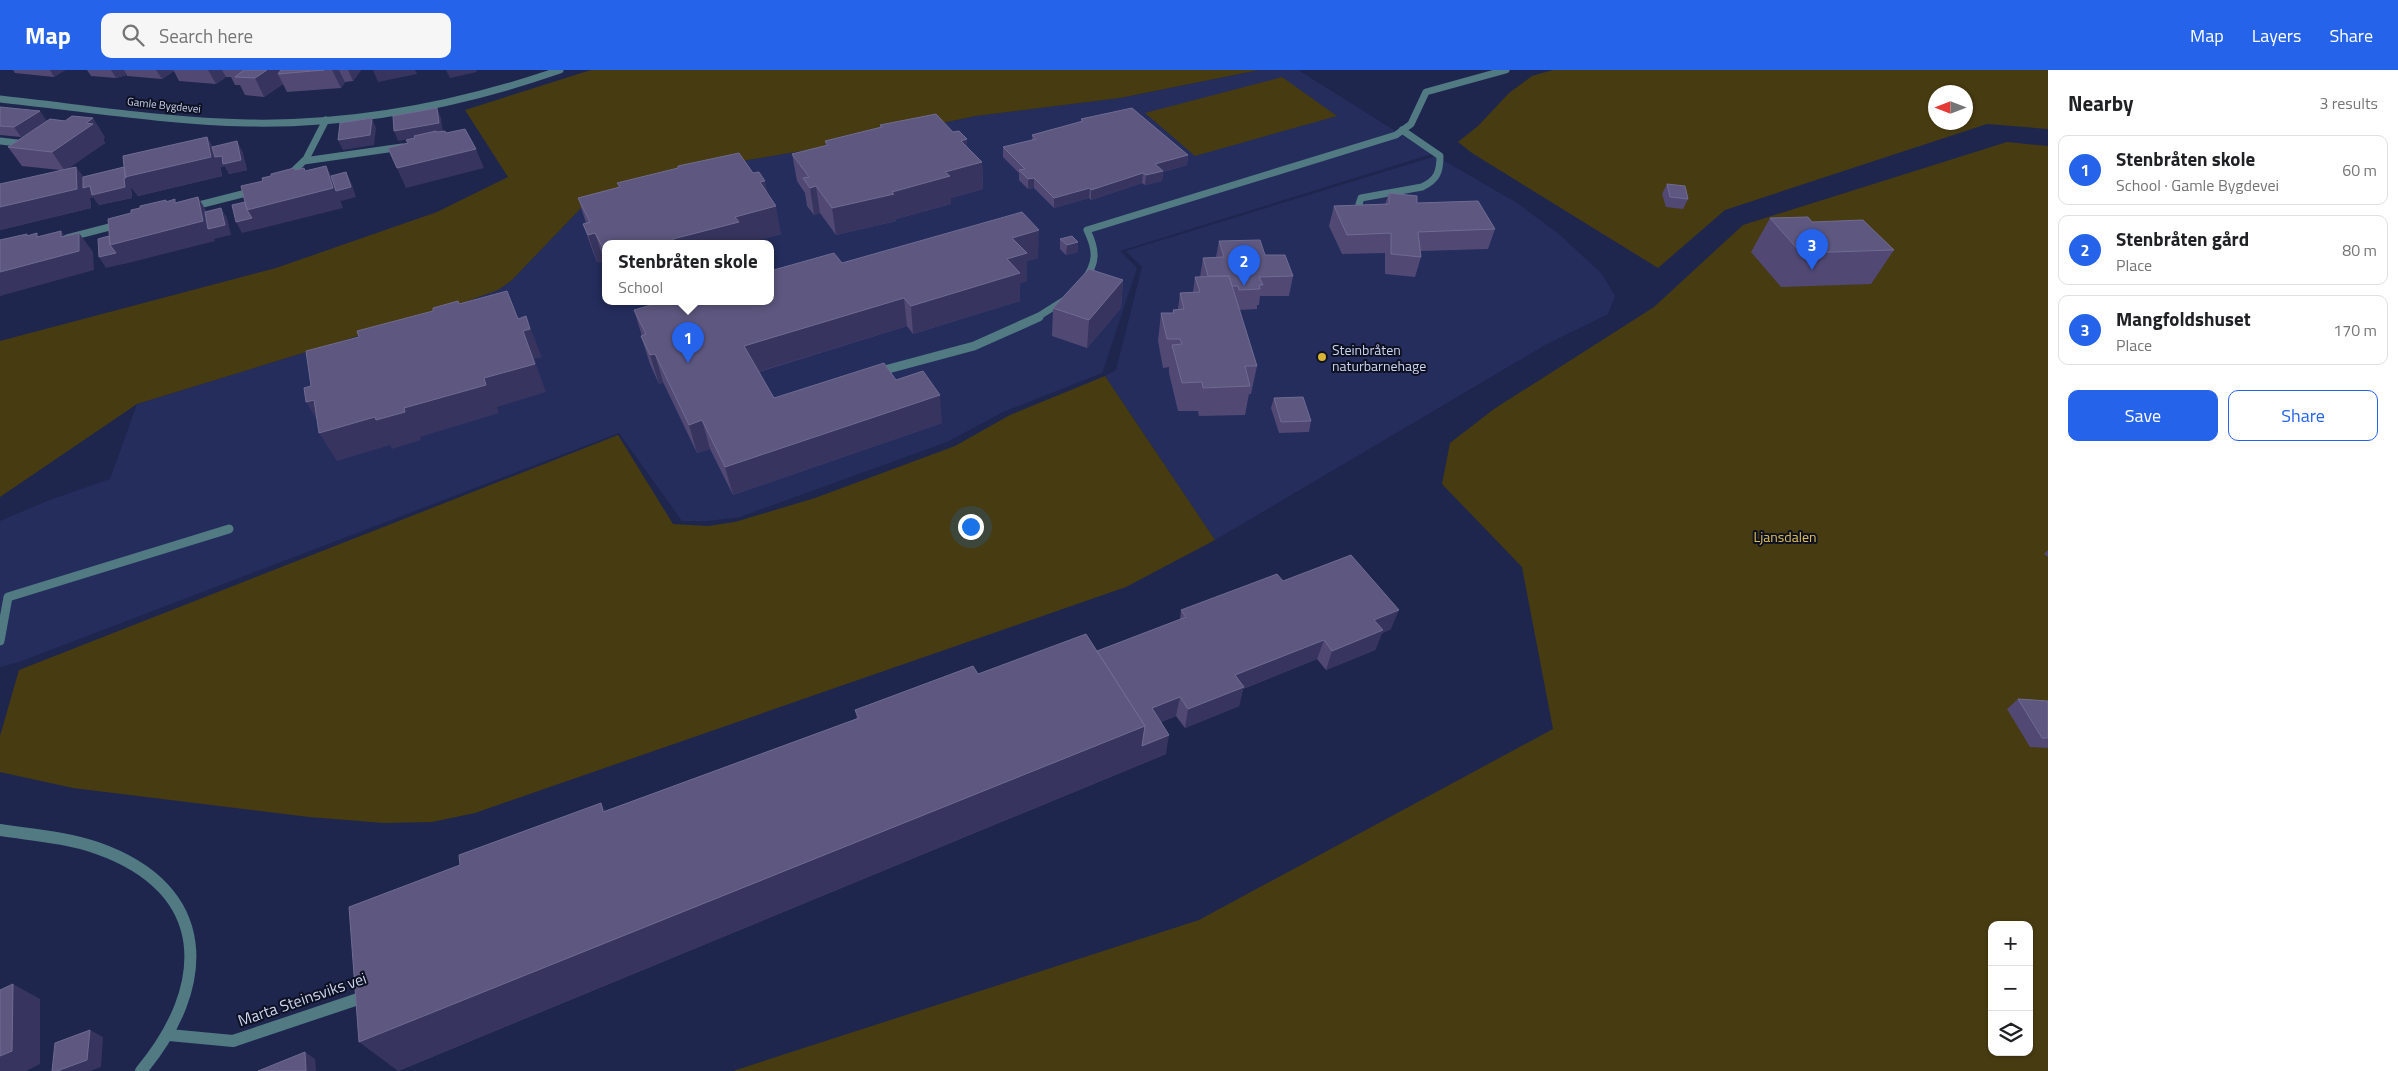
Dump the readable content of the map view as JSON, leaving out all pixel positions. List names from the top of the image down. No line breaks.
{"streets":{"street":["Gamle Bygdevei","Marta Steinsviks vei"]},"parks":["Ljansdalen"],"places":["Steinbråten naturbarnehage"],"north":"left","page":{"header":"Map","search":"Search here","nav":["Map","Layers","Share"],"heading":["Nearby","3 results"],"list":[{"mark":"1","name":"Stenbråten skole","note":"School · Gamle Bygdevei","value":"60 m"},{"mark":"2","name":"Stenbråten gård","note":"Place","value":"80 m"},{"mark":"3","name":"Mangfoldshuset","note":"Place","value":"170 m"}],"pins":["3","2","1"],"popup":["Stenbråten skole","School"],"buttons":["Save","Share"],"map_buttons":["+","−"]}}
